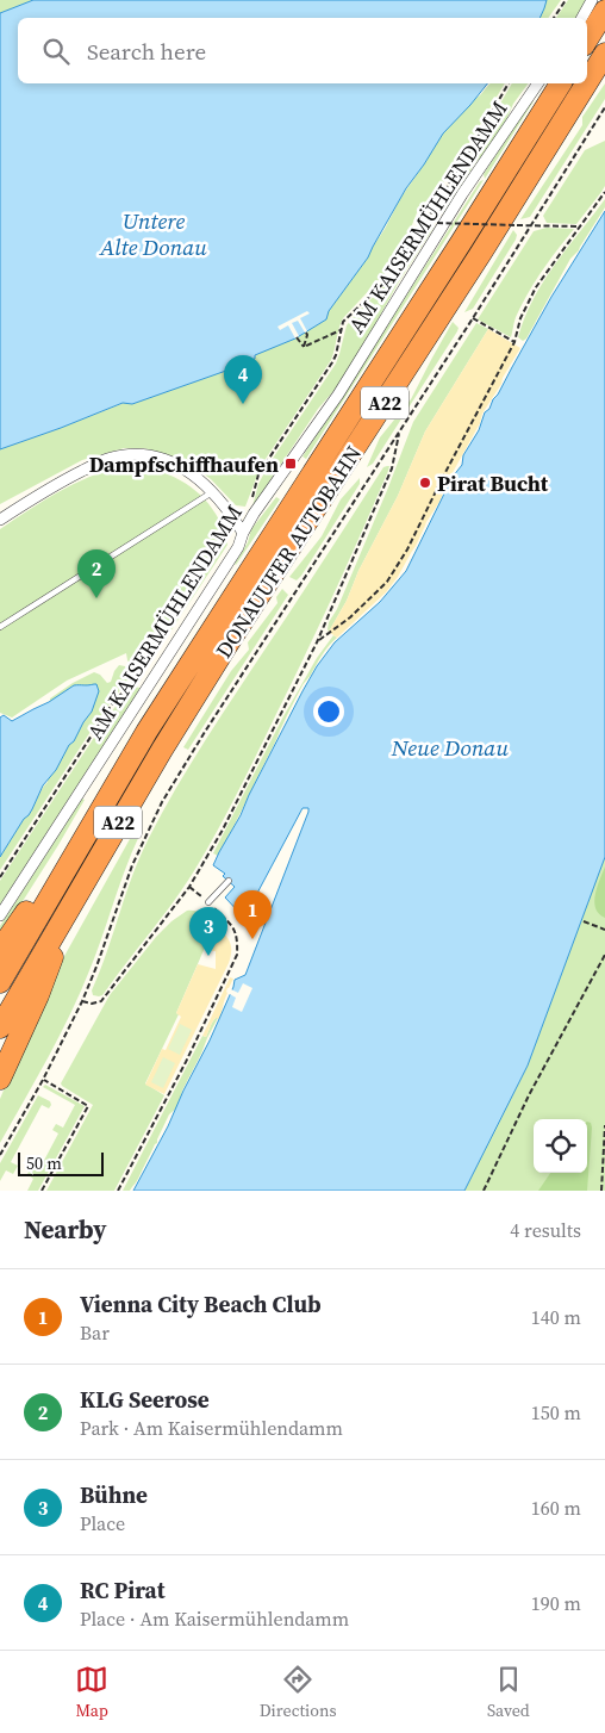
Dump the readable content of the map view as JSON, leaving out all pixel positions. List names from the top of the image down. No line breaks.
{"streets":{"highway":["A22","DONAUUFER AUTOBAHN"],"street":["AM KAISERMÜHLENDAMM"]},"water":["Untere Alte Donau","Neue Donau"],"places":{"transit":["Dampfschiffhaufen"],"other":["Pirat Bucht"]},"scale_bar":"50 m","page":{"search":"Search here","pins":["4","2","1","3"],"scale":"50 m","heading":["Nearby","4 results"],"list":[{"mark":"1","name":"Vienna City Beach Club","note":"Bar","value":"140 m"},{"mark":"2","name":"KLG Seerose","note":"Park · Am Kaisermühlendamm","value":"150 m"},{"mark":"3","name":"Bühne","note":"Place","value":"160 m"},{"mark":"4","name":"RC Pirat","note":"Place · Am Kaisermühlendamm","value":"190 m"}],"nav":["Map","Directions","Saved"]}}
